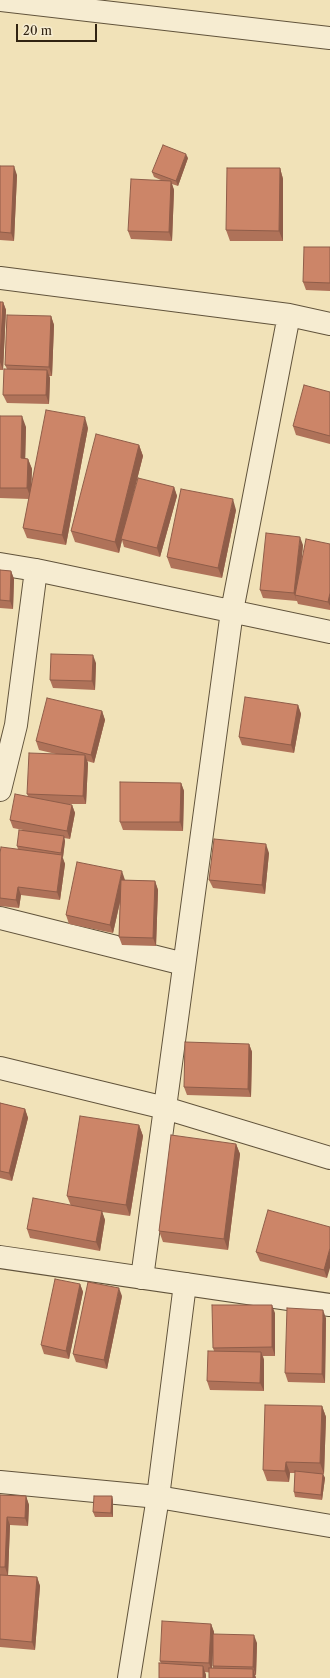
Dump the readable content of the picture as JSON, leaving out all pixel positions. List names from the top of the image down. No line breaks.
{"scale_bar":"20 m"}
